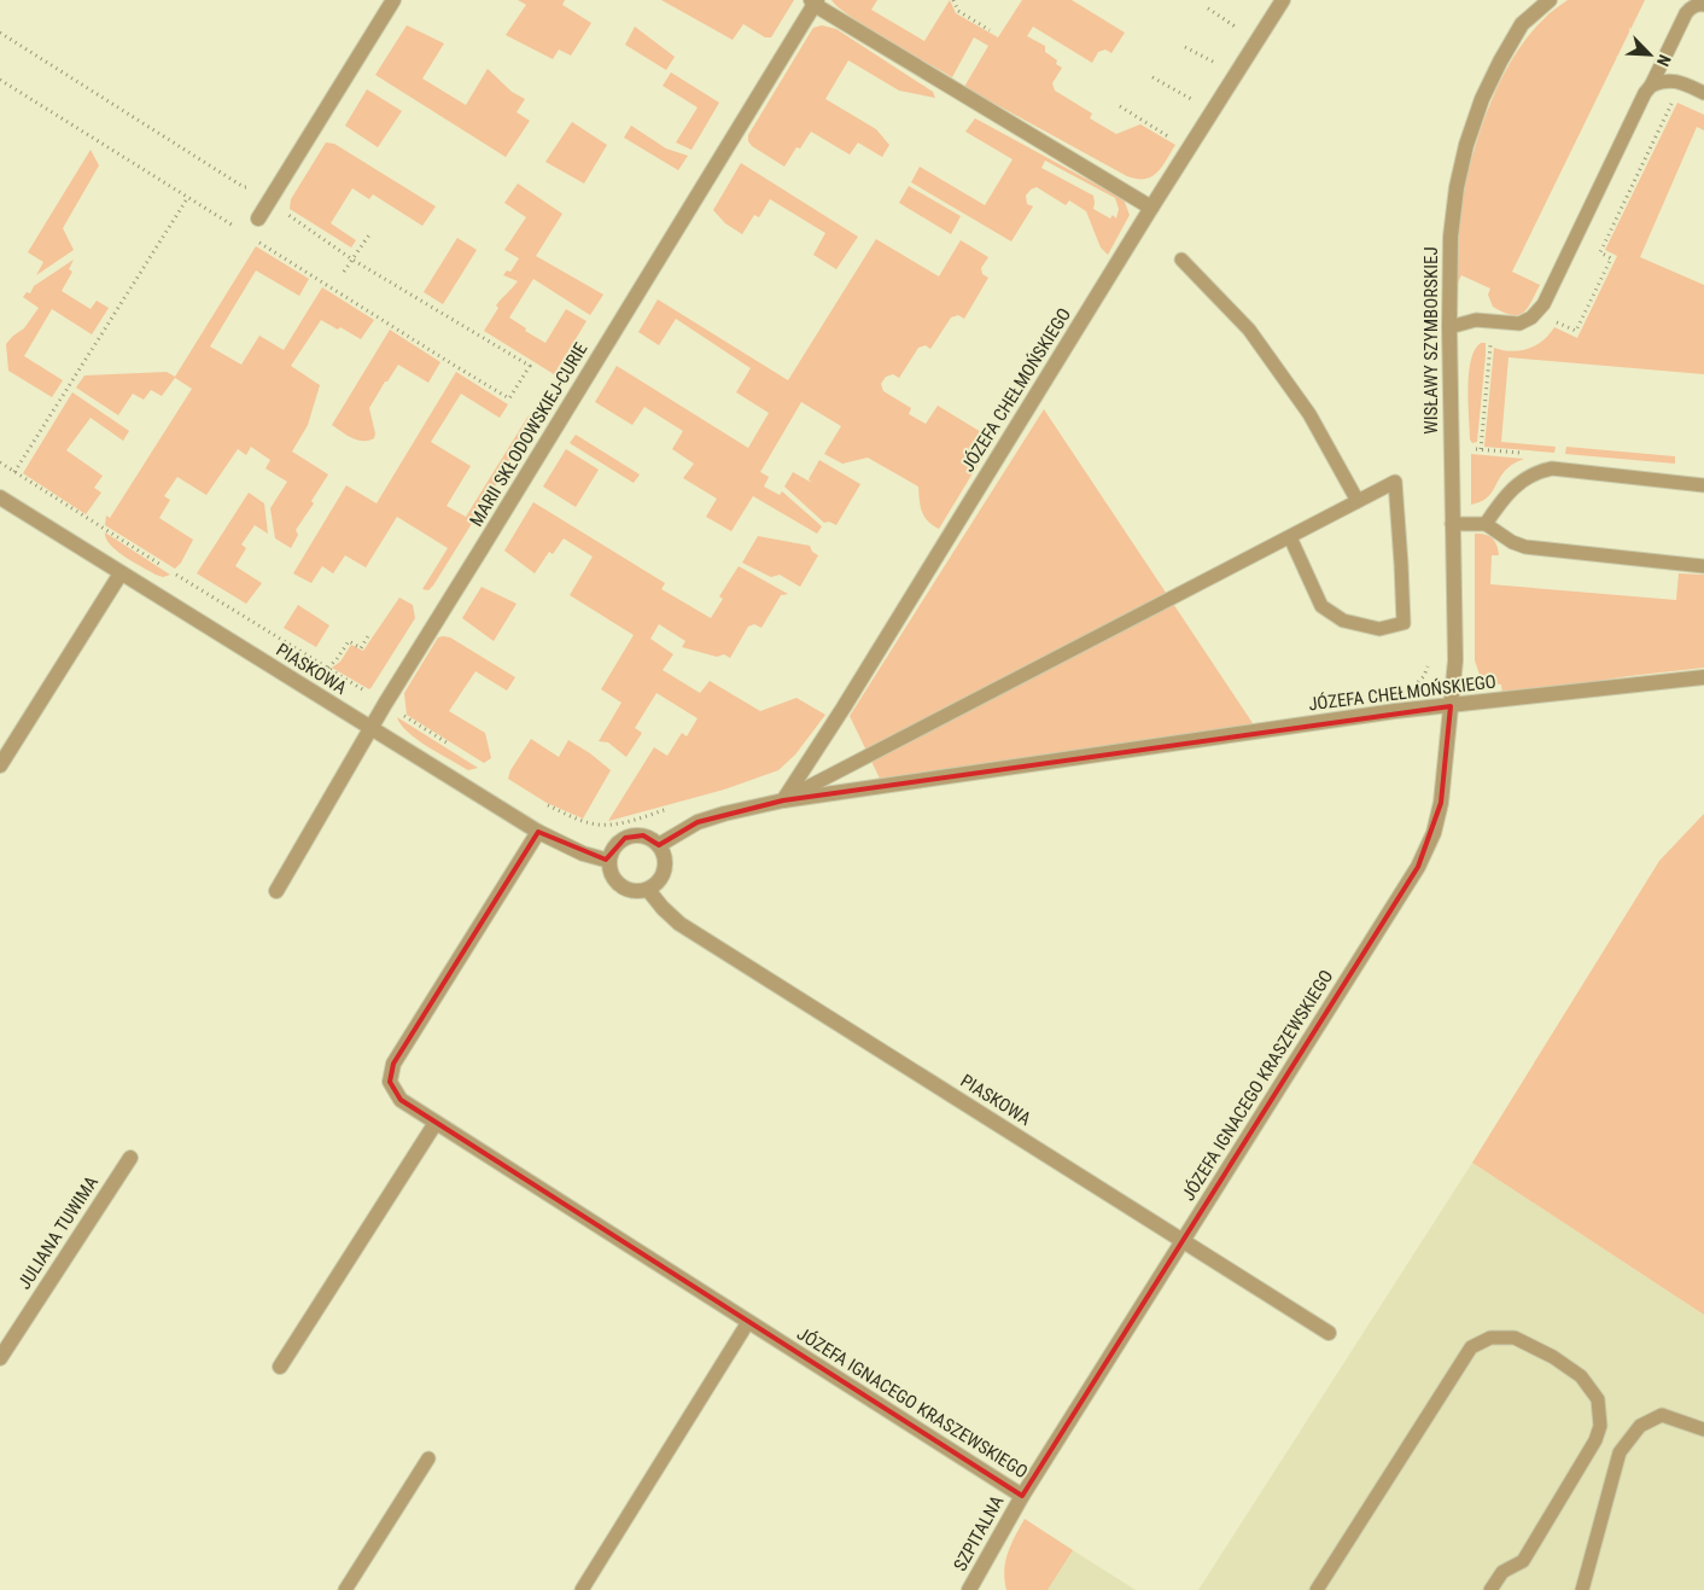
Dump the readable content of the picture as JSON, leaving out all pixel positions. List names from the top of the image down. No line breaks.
{"streets":{"street":["WISŁAWY SZYMBORSKIEJ","JÓZEFA CHEŁMOŃSKIEGO","MARII SKŁODOWSKIEJ-CURIE","PIASKOWA","JÓZEFA IGNACEGO KRASZEWSKIEGO","JULIANA TUWIMA","SZPITALNA"]},"crossings":[["WISŁAWY SZYMBORSKIEJ","JÓZEFA CHEŁMOŃSKIEGO"],["WISŁAWY SZYMBORSKIEJ","JÓZEFA IGNACEGO KRASZEWSKIEGO"],["JÓZEFA CHEŁMOŃSKIEGO","PIASKOWA"],["JÓZEFA CHEŁMOŃSKIEGO","JÓZEFA IGNACEGO KRASZEWSKIEGO"],["MARII SKŁODOWSKIEJ-CURIE","PIASKOWA"],["PIASKOWA","JÓZEFA IGNACEGO KRASZEWSKIEGO"],["JÓZEFA IGNACEGO KRASZEWSKIEGO","SZPITALNA"]],"north":"bottom right"}
